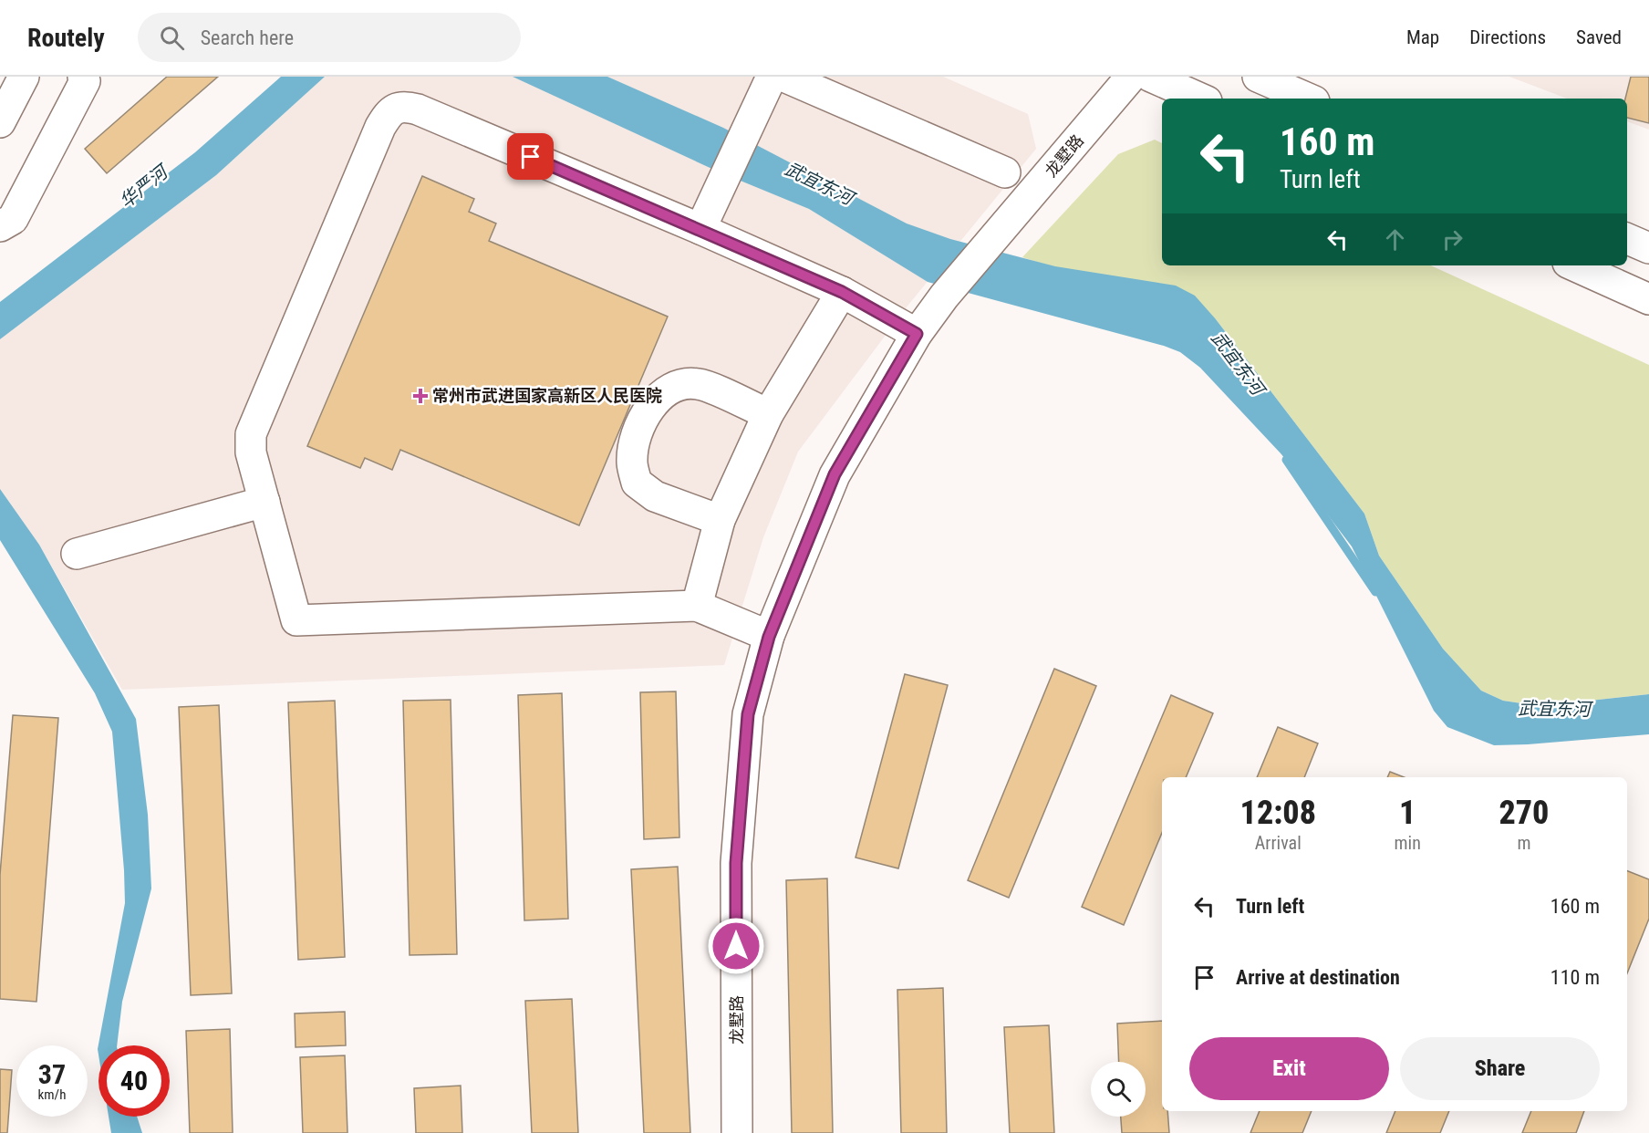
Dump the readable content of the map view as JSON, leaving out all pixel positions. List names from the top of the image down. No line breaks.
{"streets":{"street":["龙墅路"]},"water":["武宜东河","华严河"],"places":{"health":["常州市武进国家高新区人民医院"]},"page":{"header":"Routely","search":"Search here","nav":["Map","Directions","Saved"],"turn":["160 m","Turn left"],"eta":["12:08","Arrival","1","min","270","m"],"list":[{"name":"Turn left","value":"160 m"},{"name":"Arrive at destination","value":"110 m"}],"buttons":["Exit","Share"],"speed":"37 km/h","limit":"40"}}
